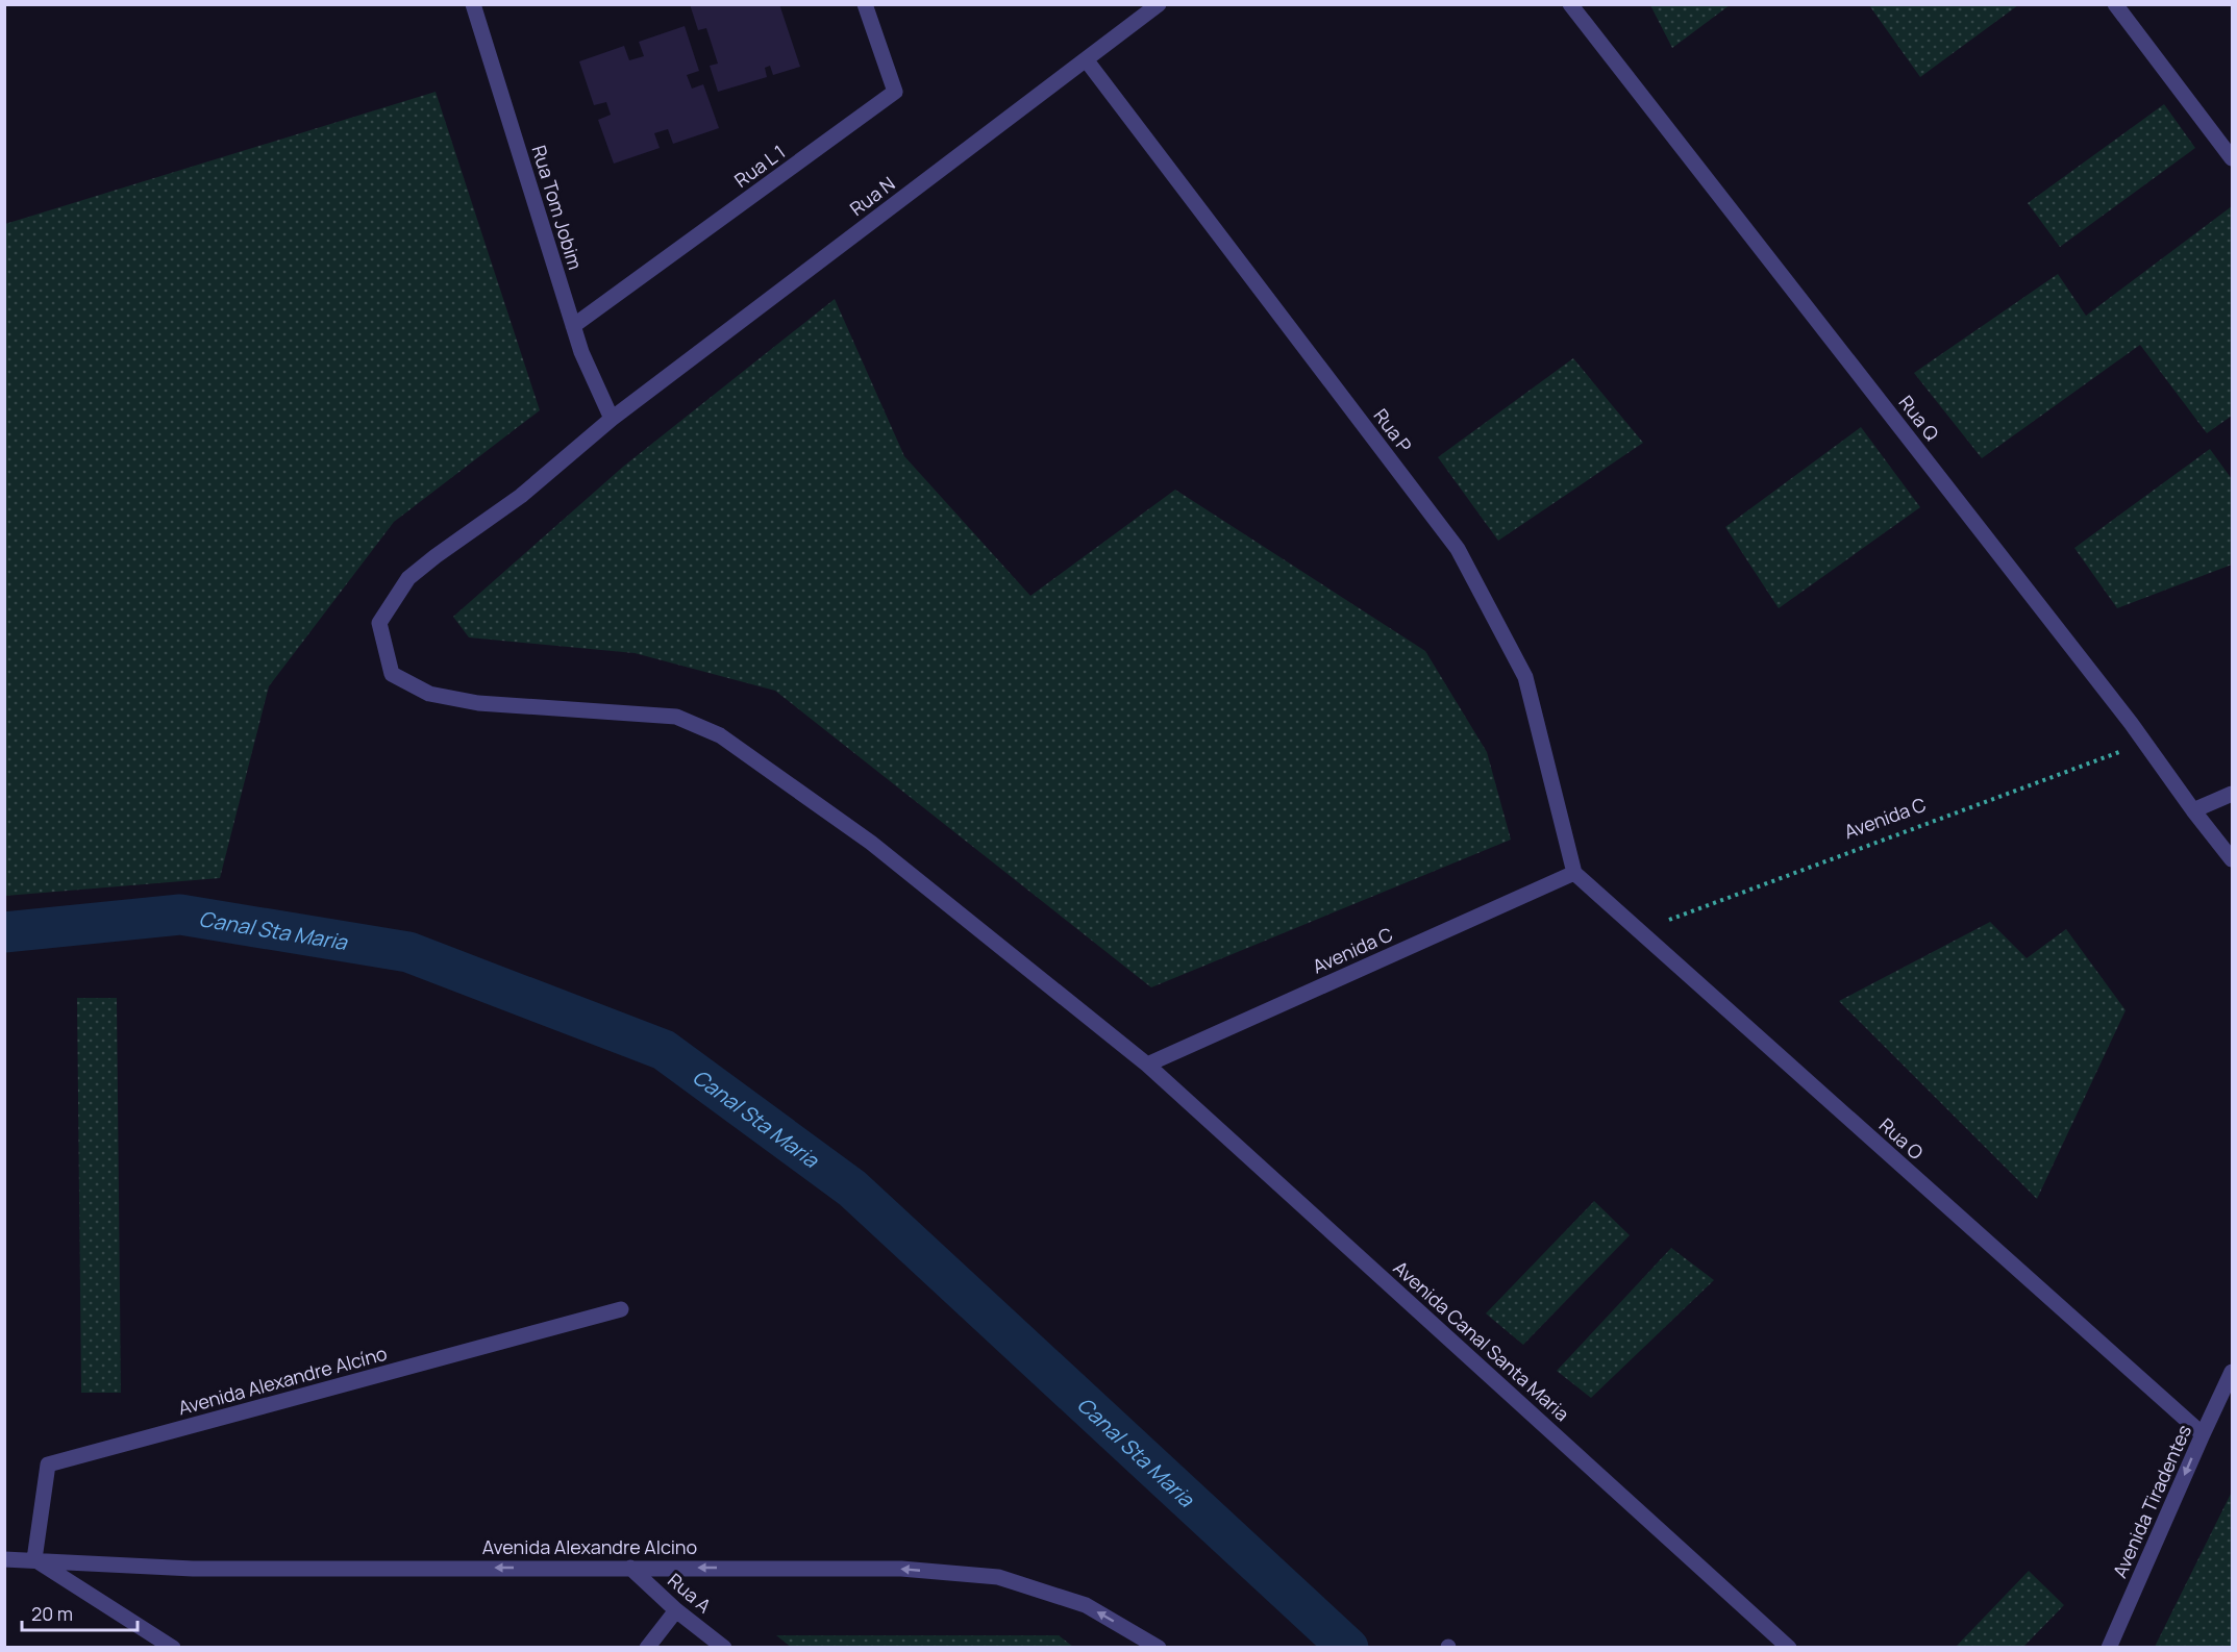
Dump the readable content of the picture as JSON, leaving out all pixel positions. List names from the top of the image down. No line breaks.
{"streets":{"street":["Rua L 1","Rua N","Rua Tom Jobim","Rua Q","Rua P","Avenida C","Rua O","Avenida Canal Santa Maria","Avenida Alexandre Alcíno","Avenida Tiradentes","Avenida Alexandre Alcino","Rua A"]},"crossings":[["Rua L 1","Rua Tom Jobim"],["Rua N","Rua Tom Jobim"],["Rua N","Rua P"],["Rua N","Avenida C"],["Rua N","Avenida Canal Santa Maria"],["Rua Q","Avenida C"],["Rua P","Avenida C"],["Rua P","Rua O"],["Avenida C","Rua O"],["Avenida C","Avenida Canal Santa Maria"],["Rua O","Avenida Tiradentes"],["Avenida Alexandre Alcíno","Avenida Alexandre Alcino"],["Avenida Alexandre Alcino","Rua A"]],"one_way":["Avenida Tiradentes","Avenida Alexandre Alcino"],"water":["Canal Sta Maria"],"scale_bar":"20 m"}
